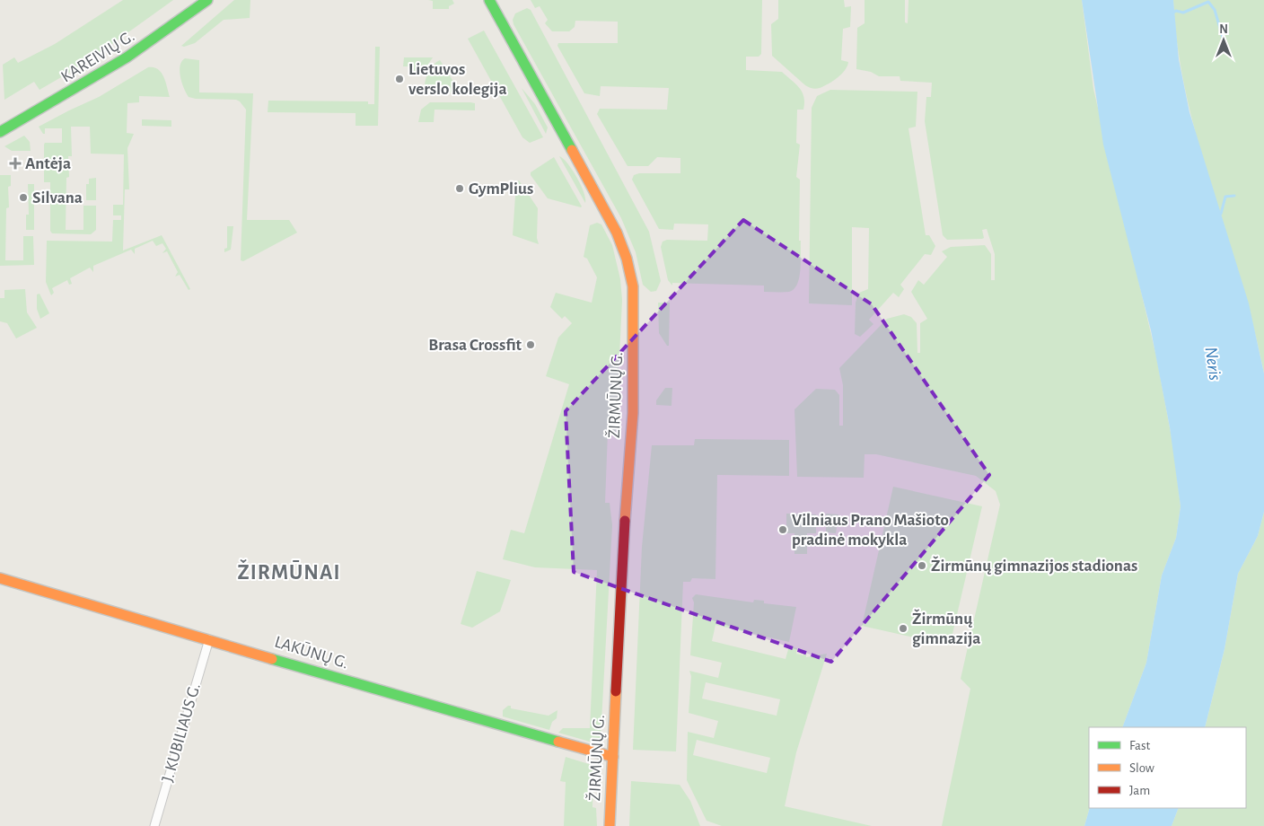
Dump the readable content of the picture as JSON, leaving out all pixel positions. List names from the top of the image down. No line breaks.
{"streets":{"main road":["KAREIVIŲ G.","ŽIRMŪNŲ G.","LAKŪNŲ G."],"street":["J. KUBILIAUS G."]},"crossings":[["ŽIRMŪNŲ G.","LAKŪNŲ G."],["LAKŪNŲ G.","J. KUBILIAUS G."]],"districts":["ŽIRMŪNAI"],"water":["Neris"],"places":{"other":["Lietuvos verslo kolegija","GymPlius","Silvana","Brasa Crossfit","Vilniaus Prano Mašioto pradinė mokykla","Žirmūnų gimnazijos stadionas","Žirmūnų gimnazija"],"health":["Antėja"]},"legend":["Fast","Slow","Jam"],"north":"top"}
